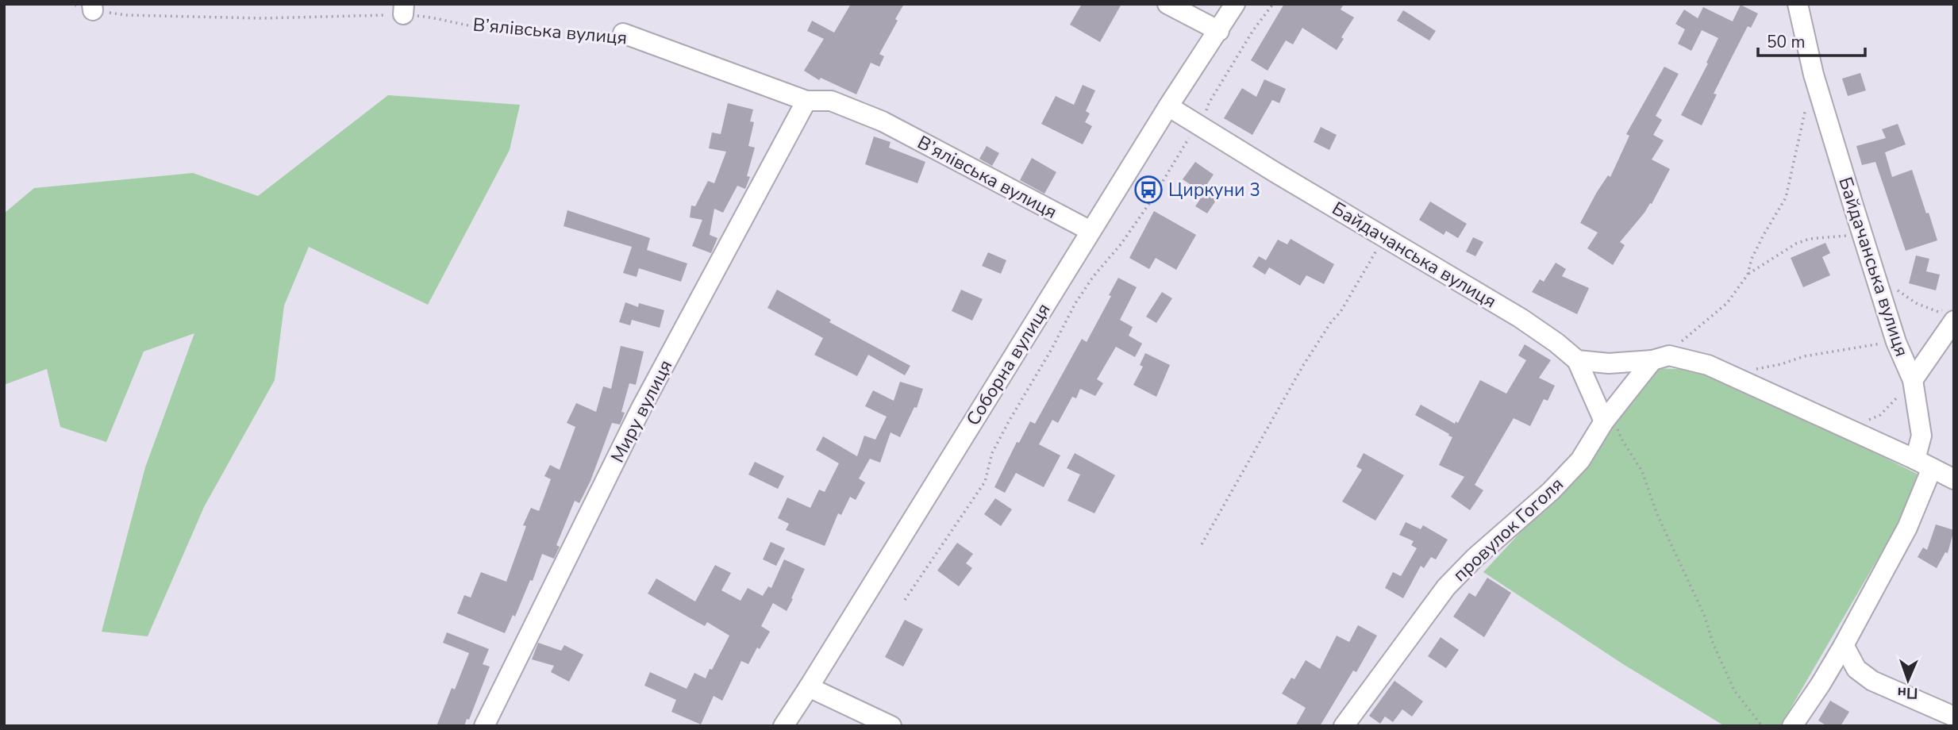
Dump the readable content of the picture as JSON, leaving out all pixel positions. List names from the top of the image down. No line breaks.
{"streets":{"street":["В’ялівська вулиця","Байдачанська вулиця","Соборна вулиця","Миру вулиця","провулок Гоголя"]},"crossings":[["В’ялівська вулиця","Соборна вулиця"],["В’ялівська вулиця","Миру вулиця"],["Байдачанська вулиця","Соборна вулиця"]],"places":{"bus stop":["Циркуни 3"]},"scale_bar":"50 m","north":"bottom"}
